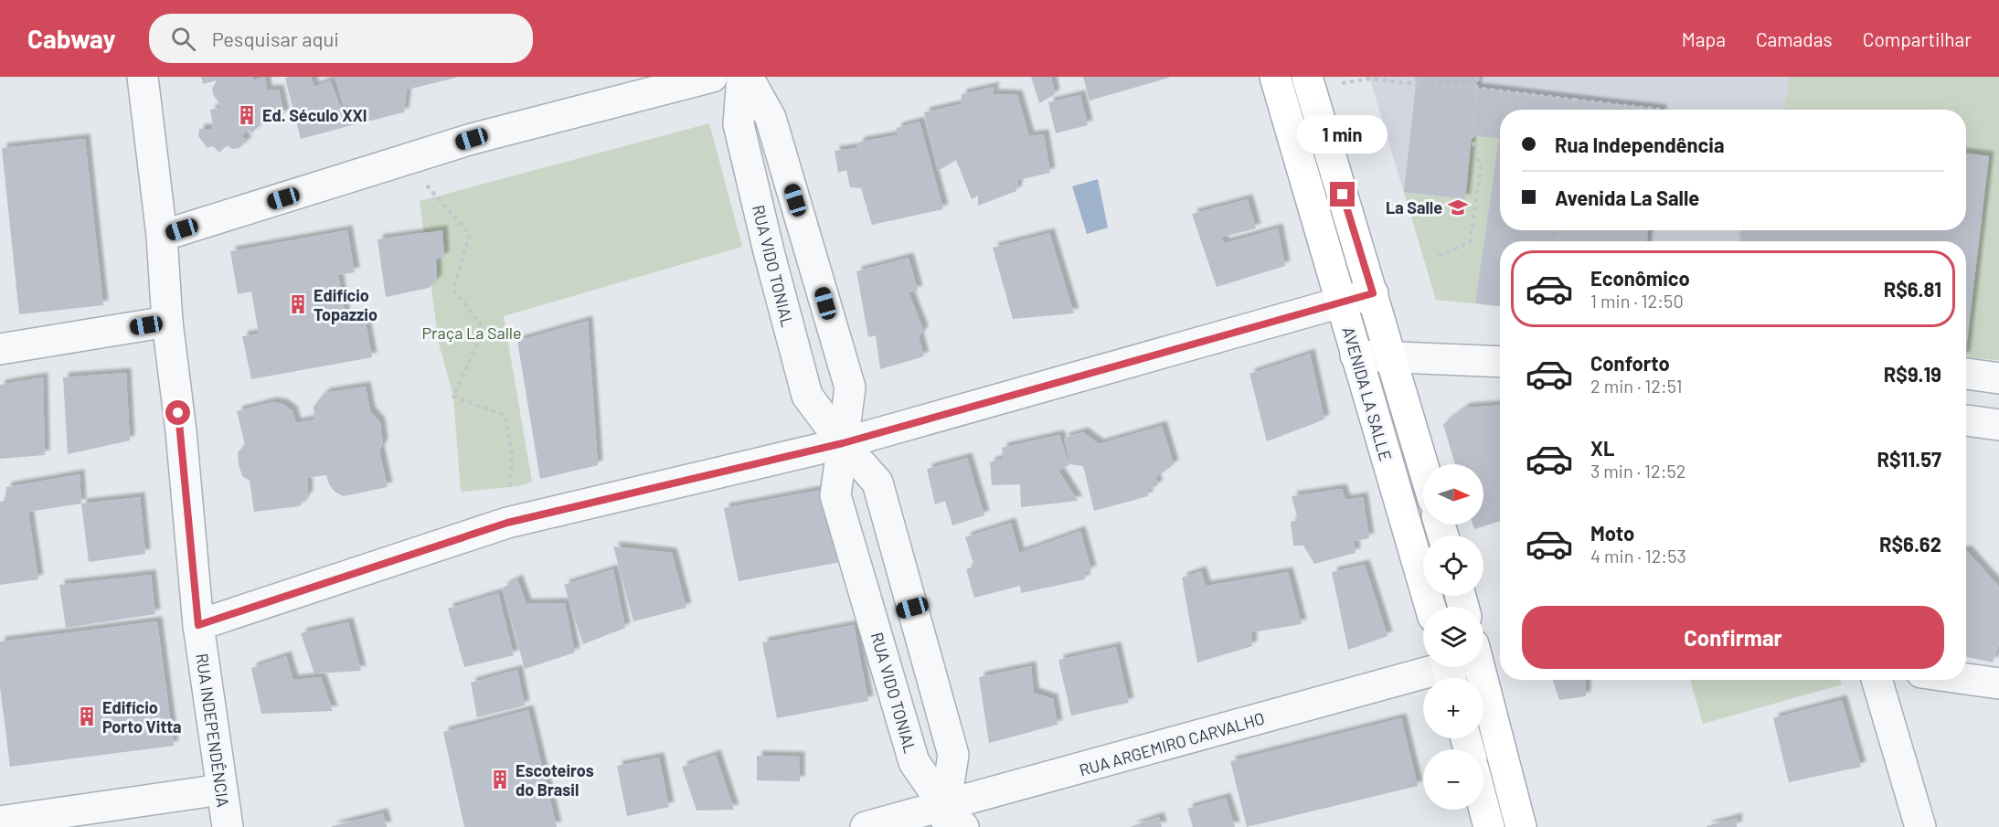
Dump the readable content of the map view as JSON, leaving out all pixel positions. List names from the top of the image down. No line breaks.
{"streets":{"main road":["AVENIDA LA SALLE"],"street":["RUA VIDO TONIAL","RUA INDEPENDÊNCIA","RUA ARGEMIRO CARVALHO"]},"crossings":[["RUA VIDO TONIAL","RUA ARGEMIRO CARVALHO"]],"parks":["Praça La Salle"],"places":{"building":["Ed. Século XXI","Edifício Topazzio","Edifício Porto Vitta","Escoteiros do Brasil"],"school or university":["La Salle"]},"north":"right","page":{"header":"Cabway","search":"Pesquisar aqui","nav":["Mapa","Camadas","Compartilhar"],"banner":["Rua Independência","Avenida La Salle"],"bubble":"1 min","list":[{"name":"Econômico","note":"1 min · 12:50","value":"R$6.81"},{"name":"Conforto","note":"2 min · 12:51","value":"R$9.19"},{"name":"XL","note":"3 min · 12:52","value":"R$11.57"},{"name":"Moto","note":"4 min · 12:53","value":"R$6.62"}],"map_buttons":["+","−"],"buttons":"Confirmar"}}
